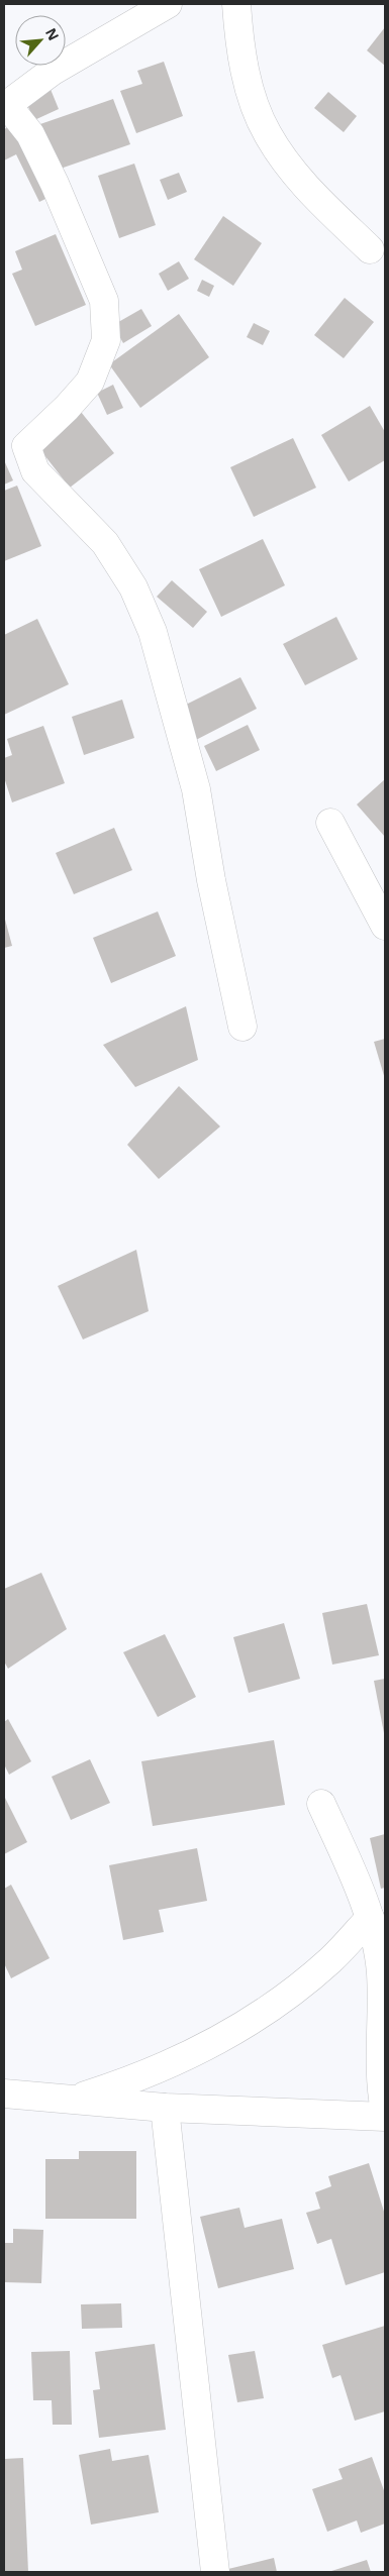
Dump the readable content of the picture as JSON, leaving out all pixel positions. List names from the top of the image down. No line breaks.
{"north":"top right"}
